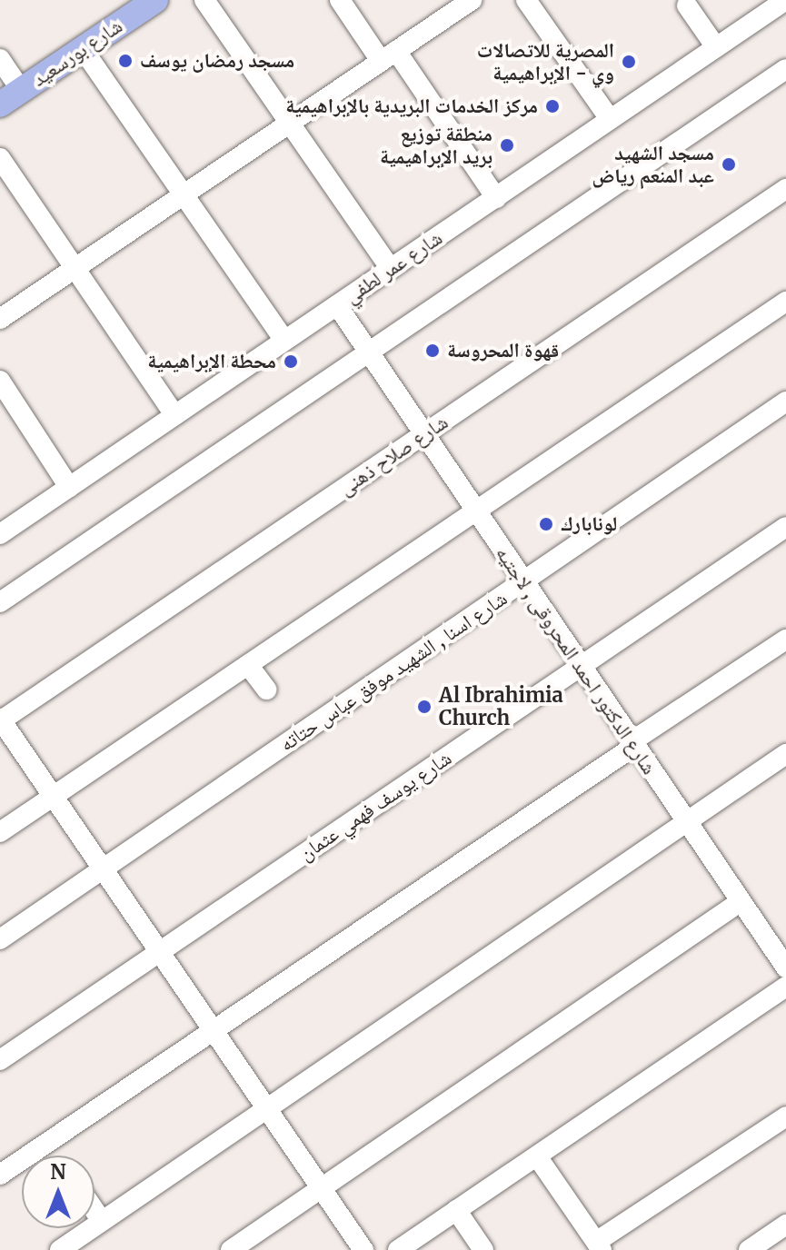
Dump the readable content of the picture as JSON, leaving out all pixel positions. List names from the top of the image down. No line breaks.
{"streets":{"main road":["شارع بورسعيد"],"street":["شارع عمر لطفي","شارع صلاح ذهنى","شارع الدكتور احمد المحروقى , لاجتيه","شارع اسنا , الشهيد موفق عباس حتاته","شارع يوسف فهمي عثمان"]},"crossings":[["شارع عمر لطفي","شارع الدكتور احمد المحروقى , لاجتيه"],["شارع صلاح ذهنى","شارع الدكتور احمد المحروقى , لاجتيه"],["شارع الدكتور احمد المحروقى , لاجتيه","شارع اسنا , الشهيد موفق عباس حتاته"],["شارع الدكتور احمد المحروقى , لاجتيه","شارع يوسف فهمي عثمان"]],"places":["مسجد رمضان يوسف","المصرية للاتصالات وي - الإبراهيمية","مركز الخدمات البريدية بالإبراهيمية","منطقة توزيع بريد الإبراهيمية","مسجد الشهيد عبد المنعم رياض","قهوة المحروسة","محطة الإبراهيمية","لونابارك","Al Ibrahimia Church"],"north":"top"}
